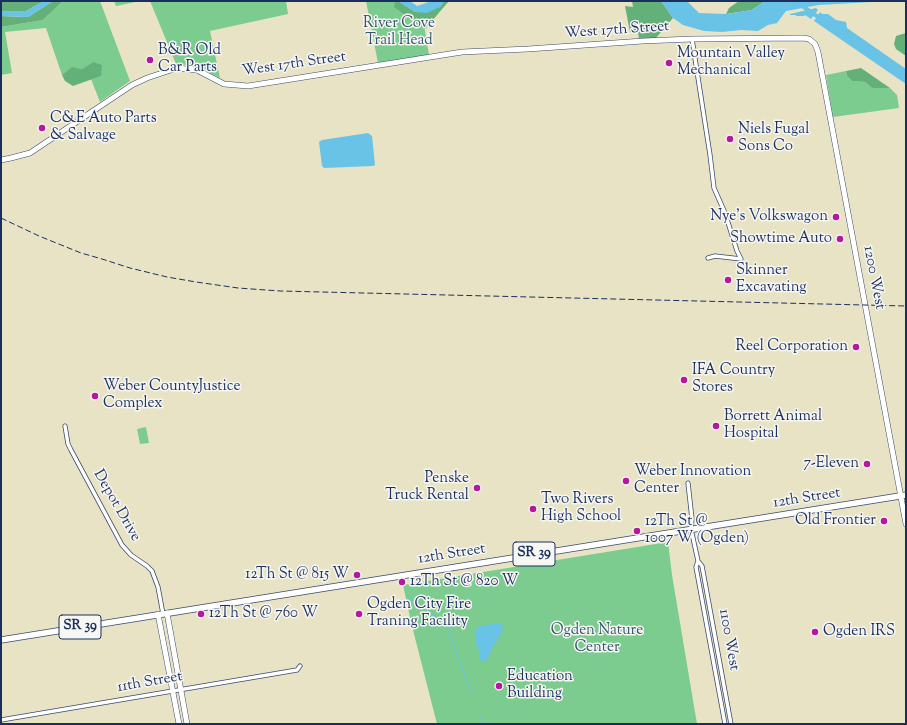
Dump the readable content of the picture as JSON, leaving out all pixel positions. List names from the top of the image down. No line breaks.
{"streets":{"main road":["12th Street","SR 39"],"street":["West 17th Street","1200 West","Depot Drive","1100 West","11th Street"]},"crossings":[["West 17th Street","1200 West"],["1200 West","12th Street"],["12th Street","Depot Drive"],["12th Street","1100 West"],["Depot Drive","11th Street"]],"parks":["River Cove Trail Head","Ogden Nature Center"],"places":["B&R Old Car Parts","Mountain Valley Mechanical","C&E Auto Parts & Salvage","Niels Fugal Sons Co","Nye's Volkswagon","Showtime Auto","Skinner Excavating","Reel Corporation","IFA Country Stores","Weber CountyJustice Complex","Borrett Animal Hospital","7-Eleven","Weber Innovation Center","Penske Truck Rental","Two Rivers High School","Old Frontier","12Th St @ 1007 W (Ogden)","12Th St @ 815 W","12Th St @ 820 W","12Th St @ 760 W","Ogden City Fire Traning Facility","Ogden IRS","Education Building"]}
